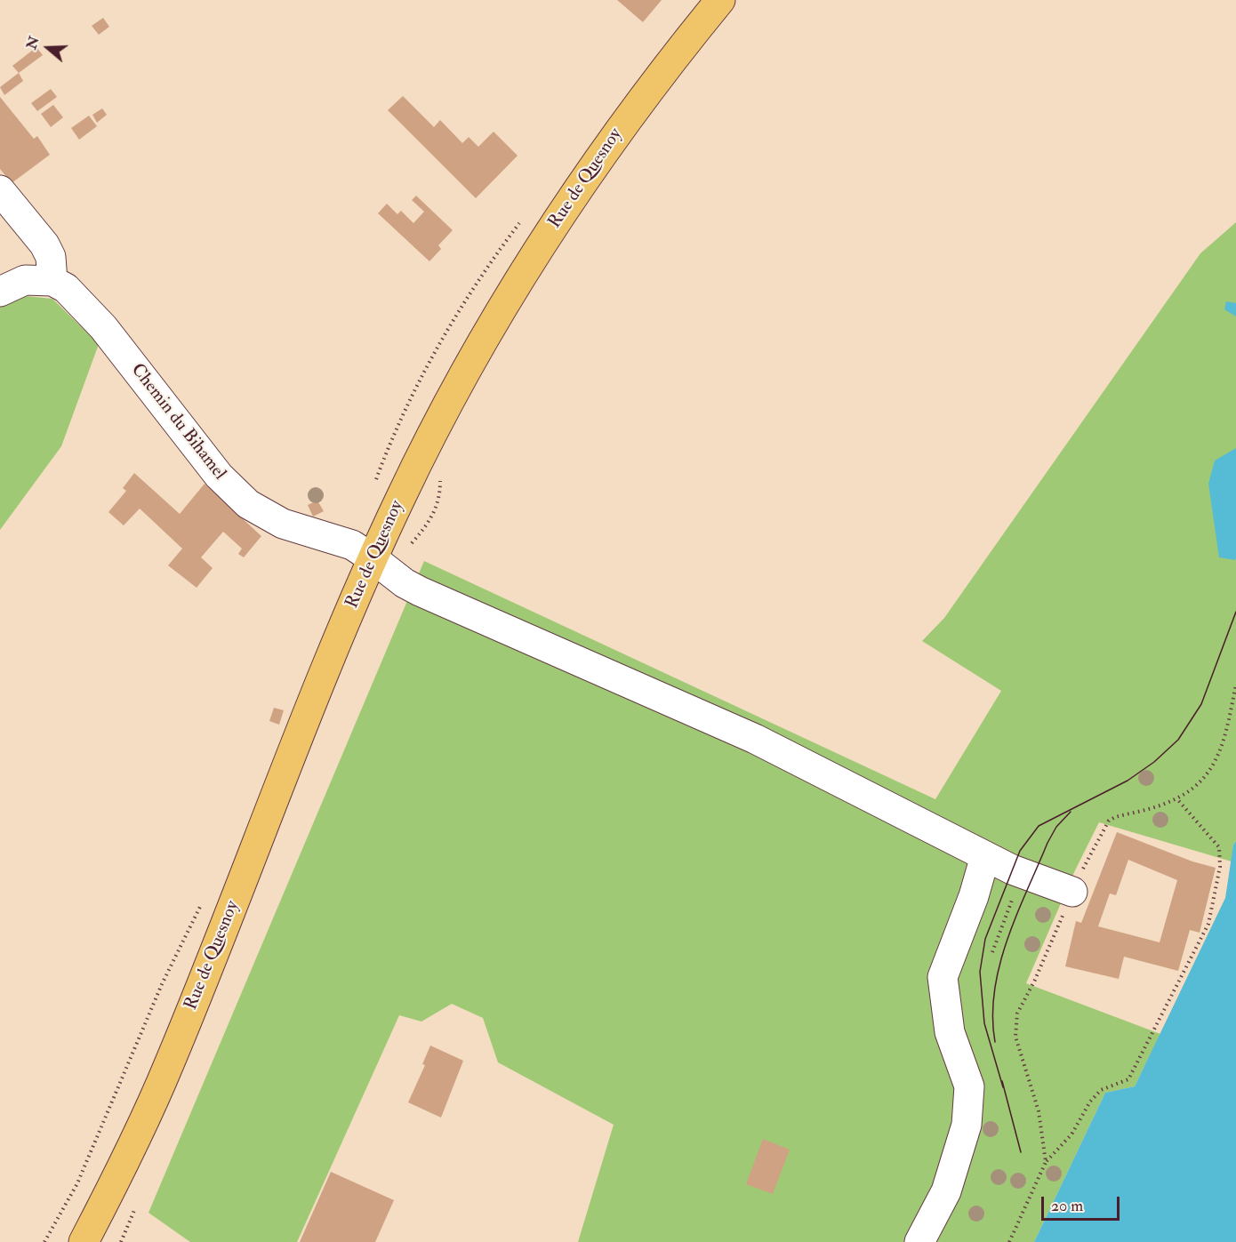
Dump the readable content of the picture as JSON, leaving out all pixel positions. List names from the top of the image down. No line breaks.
{"streets":{"main road":["Rue de Quesnoy"],"street":["Chemin du Bihamel"]},"crossings":[["Rue de Quesnoy","Chemin du Bihamel"]],"scale_bar":"20 m","north":"left"}
